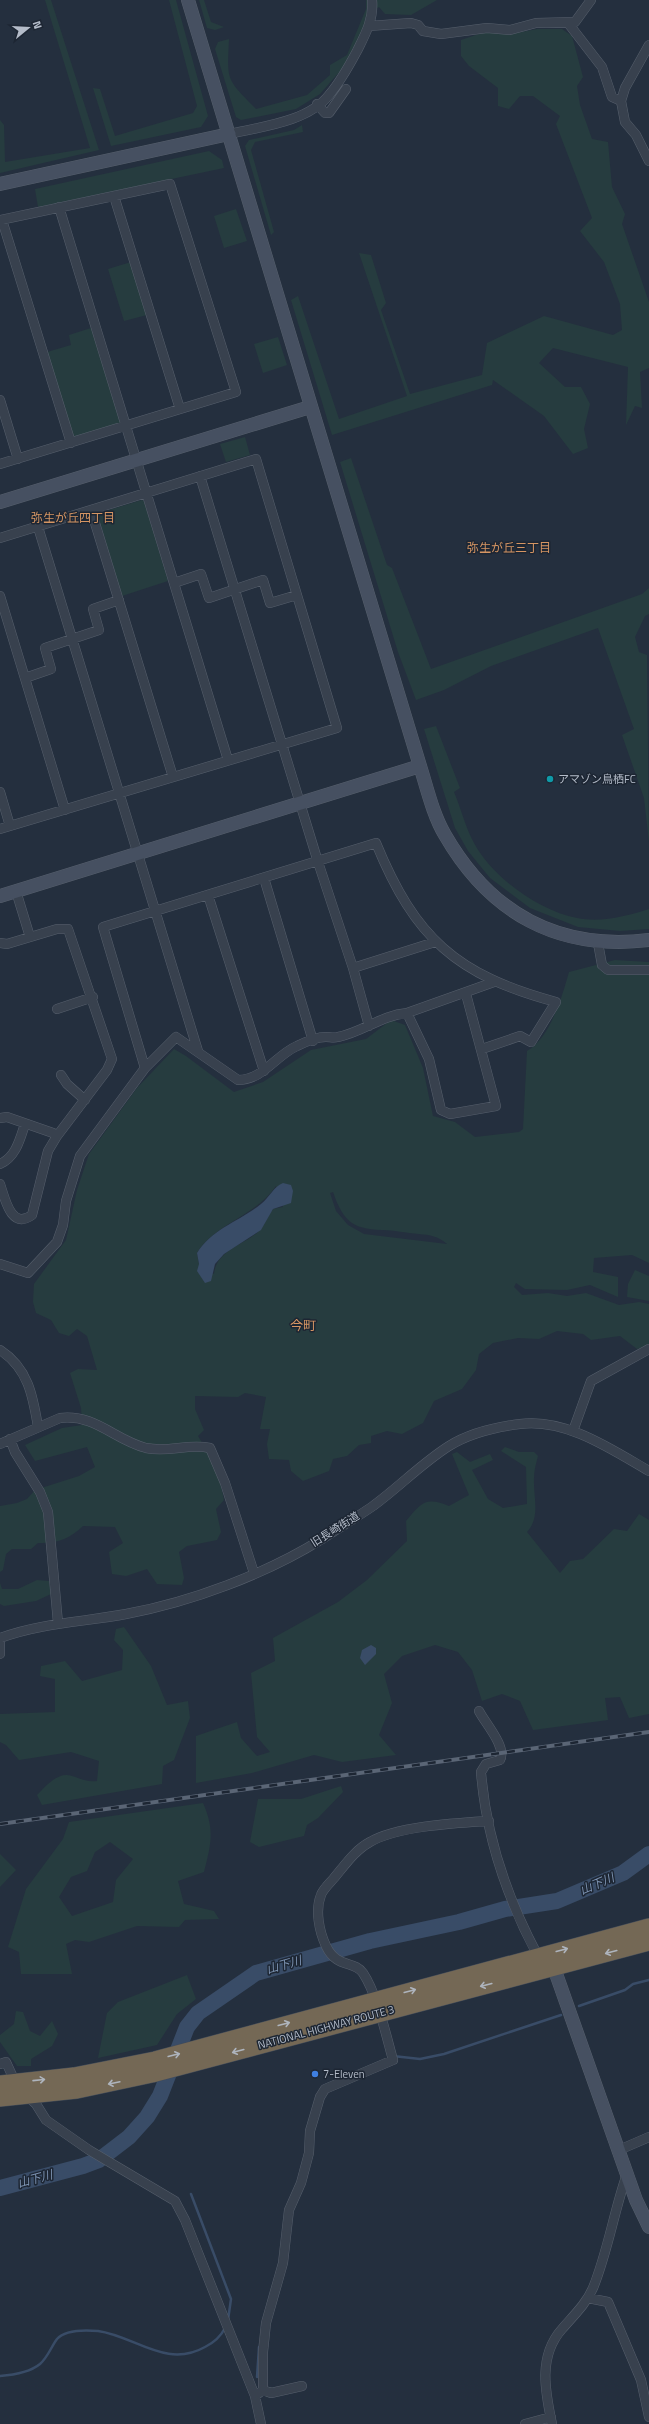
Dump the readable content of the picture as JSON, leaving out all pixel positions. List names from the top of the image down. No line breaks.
{"streets":{"highway":["NATIONAL HIGHWAY ROUTE 3"],"street":["旧長崎街道"]},"districts":["弥生が丘四丁目","弥生が丘三丁目","今町"],"water":["山下川"],"places":["アマゾン鳥栖FC","7-Eleven"],"north":"right"}
